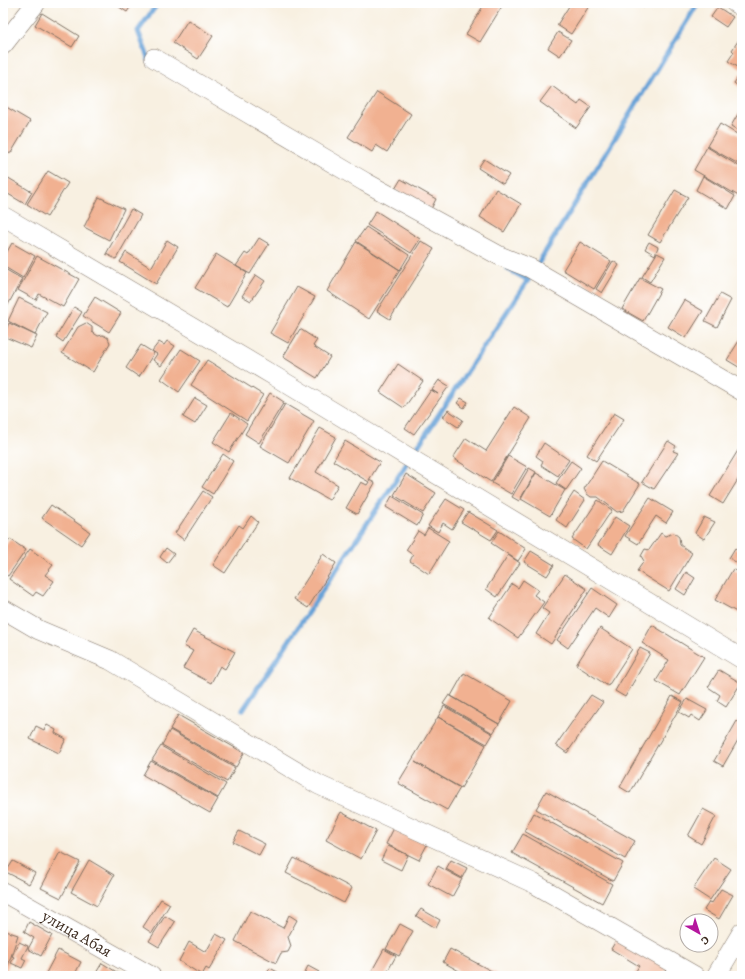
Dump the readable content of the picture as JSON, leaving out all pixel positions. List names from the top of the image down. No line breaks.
{"streets":{"street":["улица Абая"]},"north":"bottom right"}
